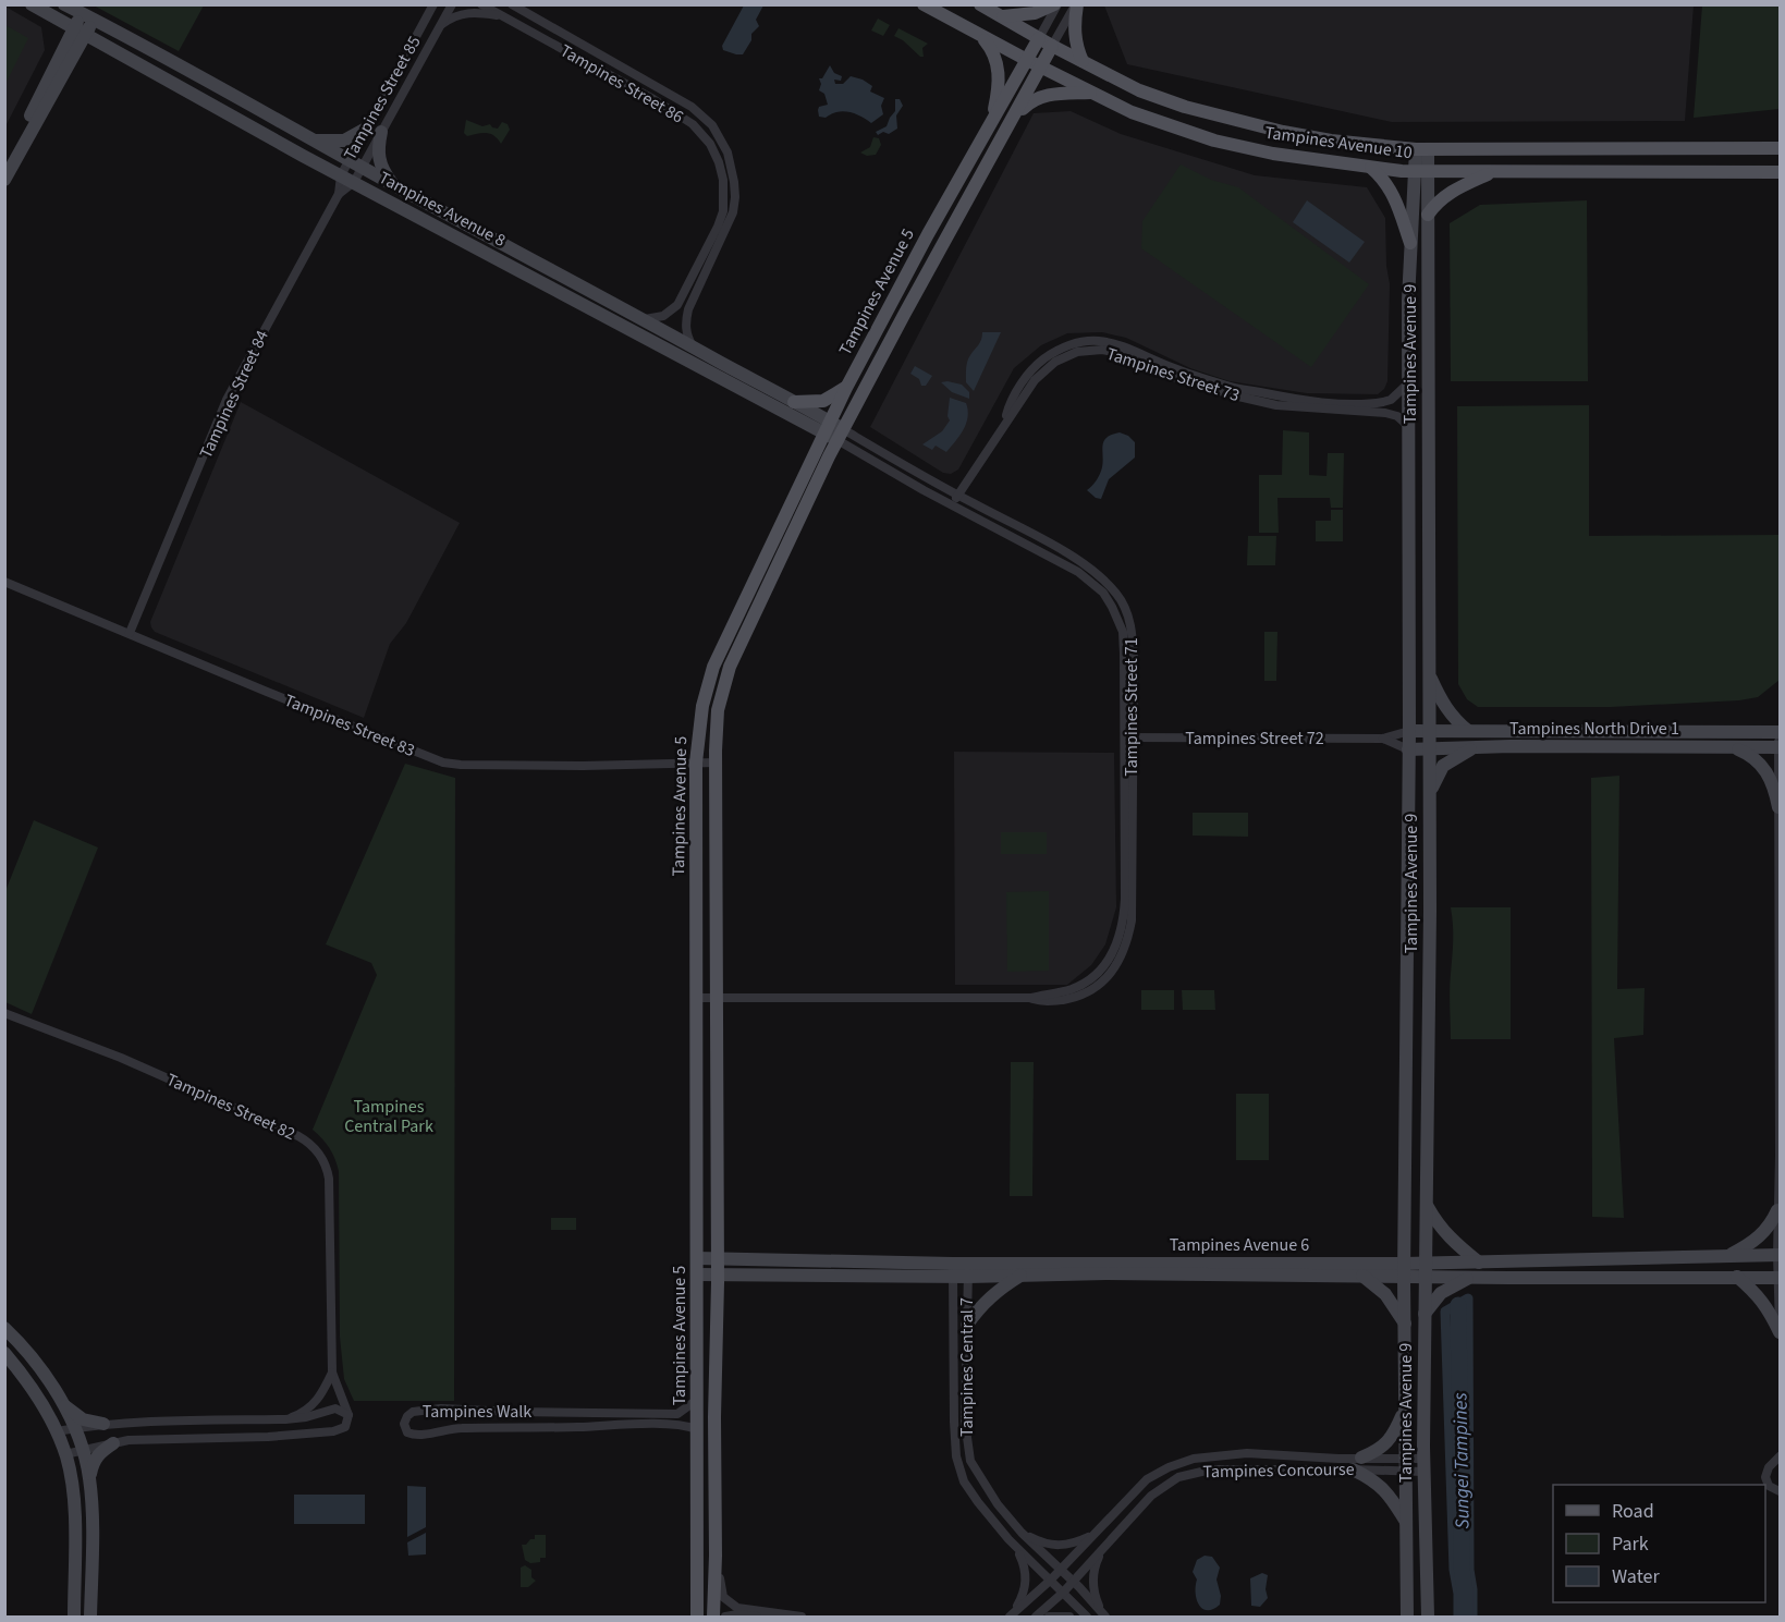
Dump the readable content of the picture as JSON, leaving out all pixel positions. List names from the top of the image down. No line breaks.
{"streets":{"main road":["Tampines Avenue 10","Tampines Avenue 5"],"street":["Tampines Street 86","Tampines Street 85","Tampines Avenue 8","Tampines Avenue 9","Tampines Street 73","Tampines Street 84","Tampines Street 71","Tampines Street 83","Tampines North Drive 1","Tampines Street 72","Tampines Street 82","Tampines Avenue 6","Tampines Central 7","Tampines Walk","Tampines Concourse"]},"crossings":[["Tampines Street 86","Tampines Avenue 8"],["Tampines Street 85","Tampines Avenue 8"],["Tampines Street 85","Tampines Street 84"],["Tampines Avenue 10","Tampines Avenue 5"],["Tampines Avenue 10","Tampines Avenue 9"],["Tampines Avenue 8","Tampines Avenue 5"],["Tampines Avenue 8","Tampines Street 84"],["Tampines Avenue 8","Tampines Street 71"],["Tampines Avenue 5","Tampines Street 71"],["Tampines Avenue 5","Tampines Street 83"],["Tampines Avenue 5","Tampines Avenue 6"],["Tampines Avenue 5","Tampines Walk"],["Tampines Avenue 9","Tampines Street 73"],["Tampines Avenue 9","Tampines North Drive 1"],["Tampines Avenue 9","Tampines Street 72"],["Tampines Avenue 9","Tampines Avenue 6"],["Tampines Avenue 9","Tampines Concourse"],["Tampines Street 73","Tampines Street 71"],["Tampines Street 84","Tampines Street 83"],["Tampines Street 71","Tampines Street 72"],["Tampines North Drive 1","Tampines Street 72"],["Tampines Avenue 6","Tampines Central 7"],["Tampines Central 7","Tampines Concourse"]],"water":["Sungei Tampines"],"parks":["Tampines Central Park"],"legend":["Road","Park","Water"]}
